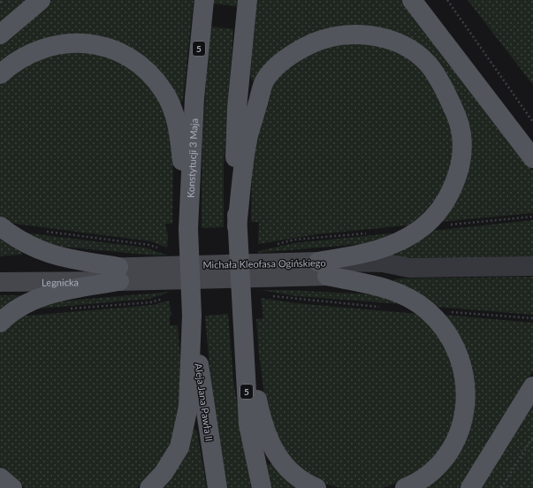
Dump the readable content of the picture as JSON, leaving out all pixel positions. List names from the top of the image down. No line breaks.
{"streets":{"main road":["5","Konstytucji 3 Maja","Michała Kleofasa Ogińskiego","Legnicka","Aleja Jana Pawła II"]},"crossings":[["Konstytucji 3 Maja","Aleja Jana Pawła II"],["Michała Kleofasa Ogińskiego","Legnicka"]]}
